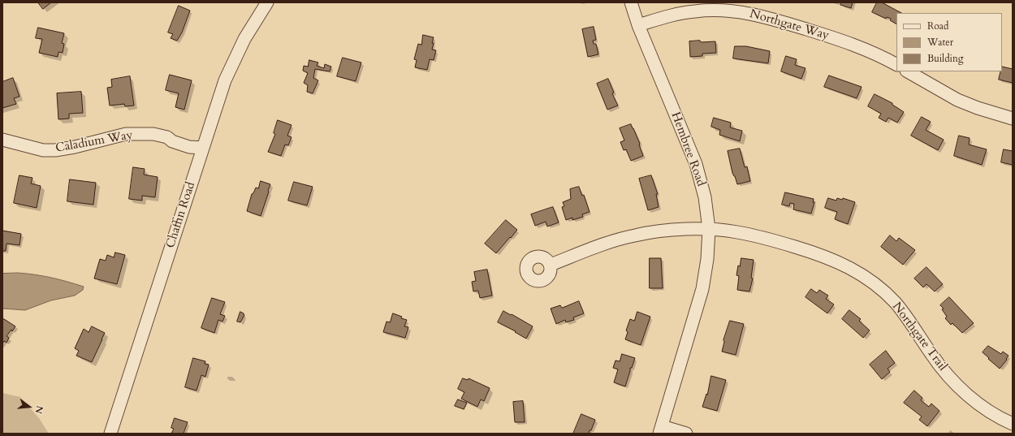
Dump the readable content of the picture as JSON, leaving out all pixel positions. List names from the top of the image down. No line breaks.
{"streets":{"street":["Northgate Way","Caladium Way","Hembree Road","Chaffin Road","Northgate Trail"]},"crossings":[["Northgate Way","Hembree Road"],["Caladium Way","Chaffin Road"],["Hembree Road","Northgate Trail"]],"legend":["Road","Water","Building"],"north":"right"}
